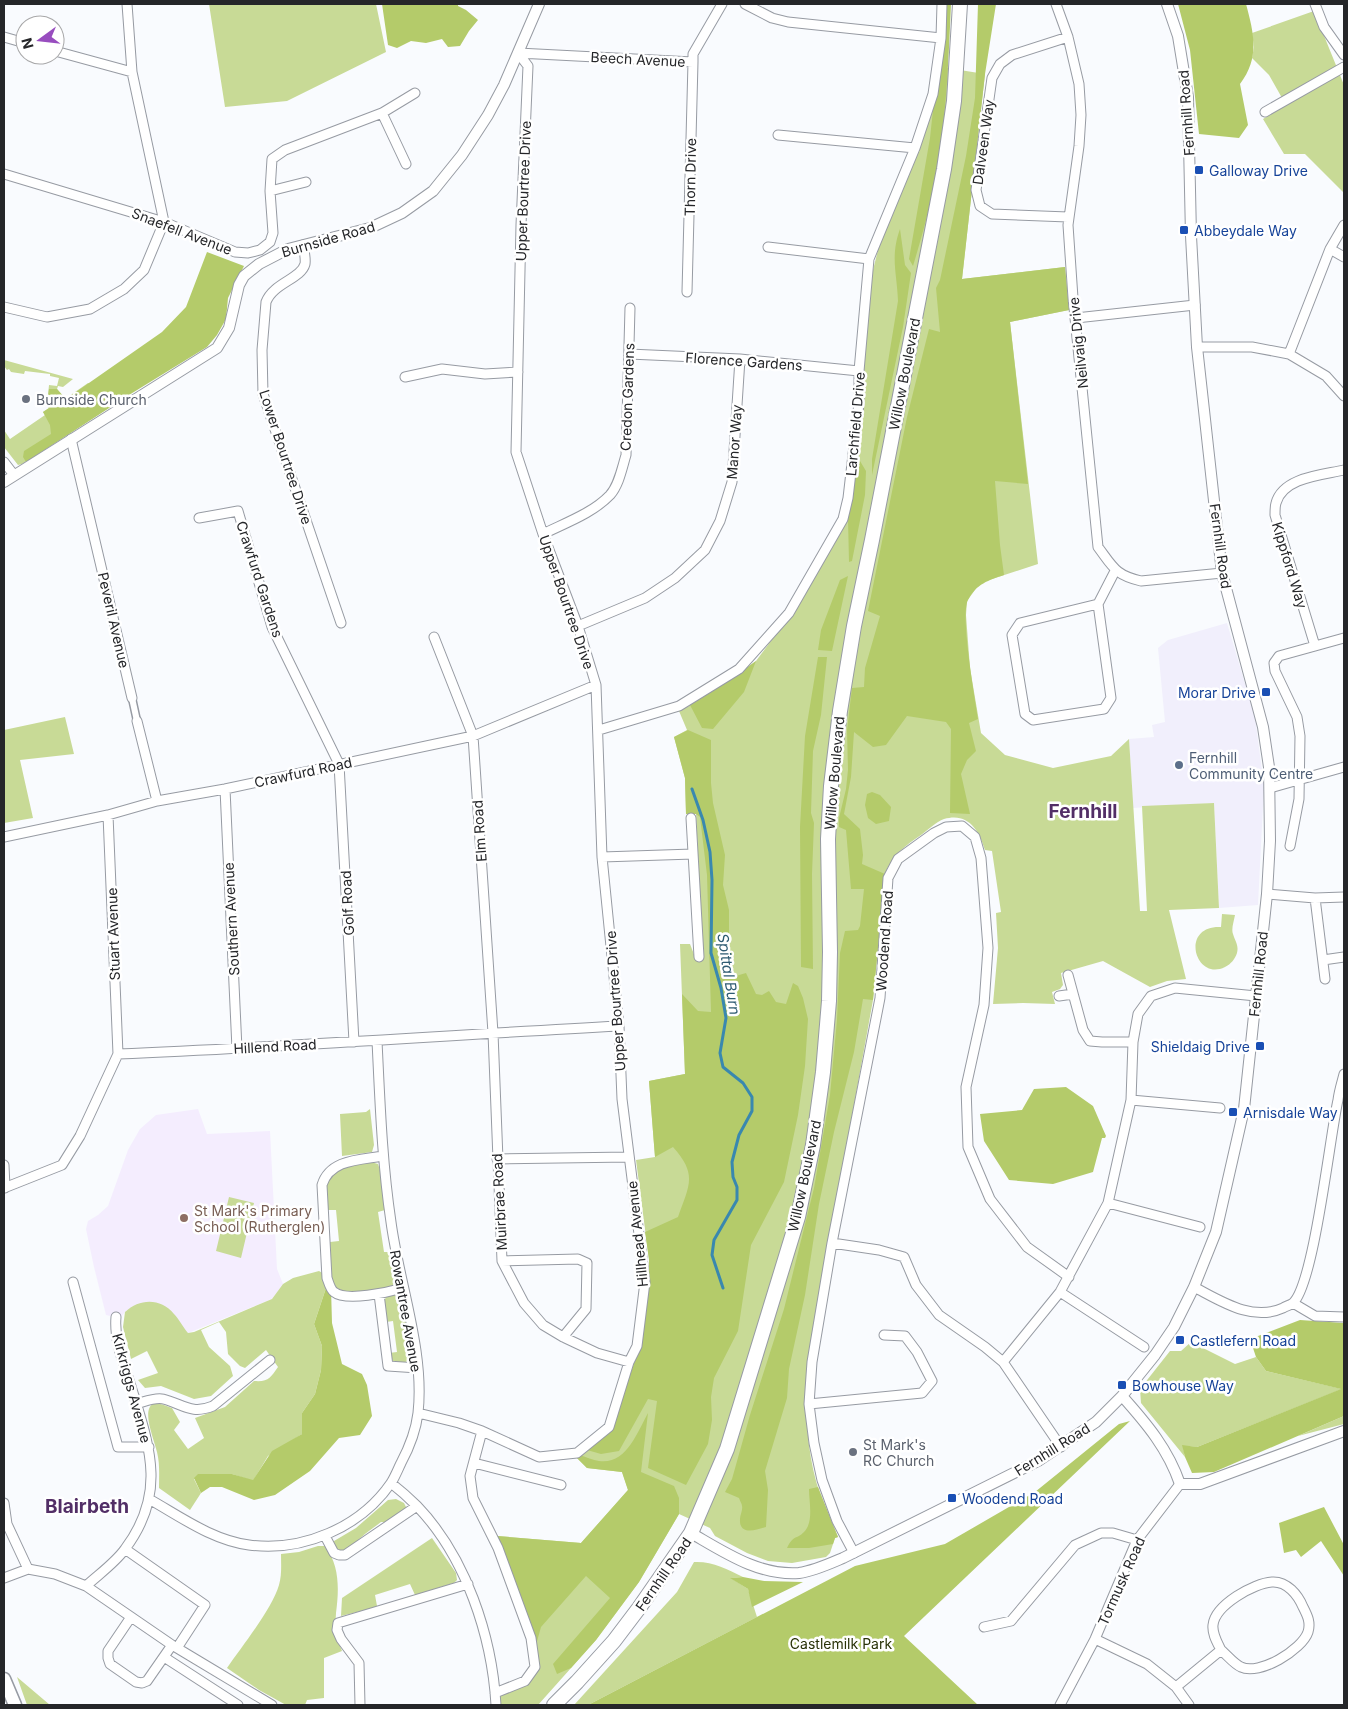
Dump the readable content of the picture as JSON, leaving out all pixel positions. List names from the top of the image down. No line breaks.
{"streets":{"main road":["Fernhill Road","Willow Boulevard"],"street":["Beech Avenue","Dalveen Way","Thorn Drive","Upper Bourtree Drive","Snaefell Avenue","Burnside Road","Neilvaig Drive","Florence Gardens","Credon Gardens","Larchfield Drive","Manor Way","Lower Bourtree Drive","Kippford Way","Crawfurd Gardens","Peveril Avenue","Crawfurd Road","Elm Road","Golf Road","Southern Avenue","Stuart Avenue","Woodend Road","Hillend Road","Muirbrae Road","Hillhead Avenue","Rowantree Avenue","Kirkriggs Avenue","Tormusk Road"]},"crossings":[["Beech Avenue","Thorn Drive"],["Beech Avenue","Upper Bourtree Drive"],["Beech Avenue","Burnside Road"],["Fernhill Road","Willow Boulevard"],["Fernhill Road","Woodend Road"],["Dalveen Way","Neilvaig Drive"],["Upper Bourtree Drive","Burnside Road"],["Upper Bourtree Drive","Credon Gardens"],["Upper Bourtree Drive","Larchfield Drive"],["Upper Bourtree Drive","Manor Way"],["Upper Bourtree Drive","Crawfurd Road"],["Upper Bourtree Drive","Hillend Road"],["Upper Bourtree Drive","Hillhead Avenue"],["Burnside Road","Lower Bourtree Drive"],["Burnside Road","Peveril Avenue"],["Florence Gardens","Credon Gardens"],["Florence Gardens","Larchfield Drive"],["Florence Gardens","Manor Way"],["Crawfurd Gardens","Crawfurd Road"],["Crawfurd Gardens","Golf Road"],["Peveril Avenue","Crawfurd Road"],["Crawfurd Road","Elm Road"],["Crawfurd Road","Golf Road"],["Crawfurd Road","Southern Avenue"],["Crawfurd Road","Stuart Avenue"],["Elm Road","Hillend Road"],["Elm Road","Muirbrae Road"],["Golf Road","Hillend Road"],["Southern Avenue","Hillend Road"],["Stuart Avenue","Hillend Road"],["Hillend Road","Muirbrae Road"],["Hillend Road","Rowantree Avenue"],["Muirbrae Road","Hillhead Avenue"],["Hillhead Avenue","Rowantree Avenue"],["Rowantree Avenue","Kirkriggs Avenue"]],"districts":["Fernhill","Blairbeth"],"water":["Spittal Burn"],"parks":["Castlemilk Park"],"places":{"transit":["Galloway Drive","Abbeydale Way","Morar Drive","Shieldaig Drive","Arnisdale Way","Castlefern Road","Bowhouse Way","Woodend Road"],"other":["Burnside Church","Fernhill Community Centre","St Mark's Primary School (Rutherglen)","St Mark's RC Church"]},"north":"left"}
